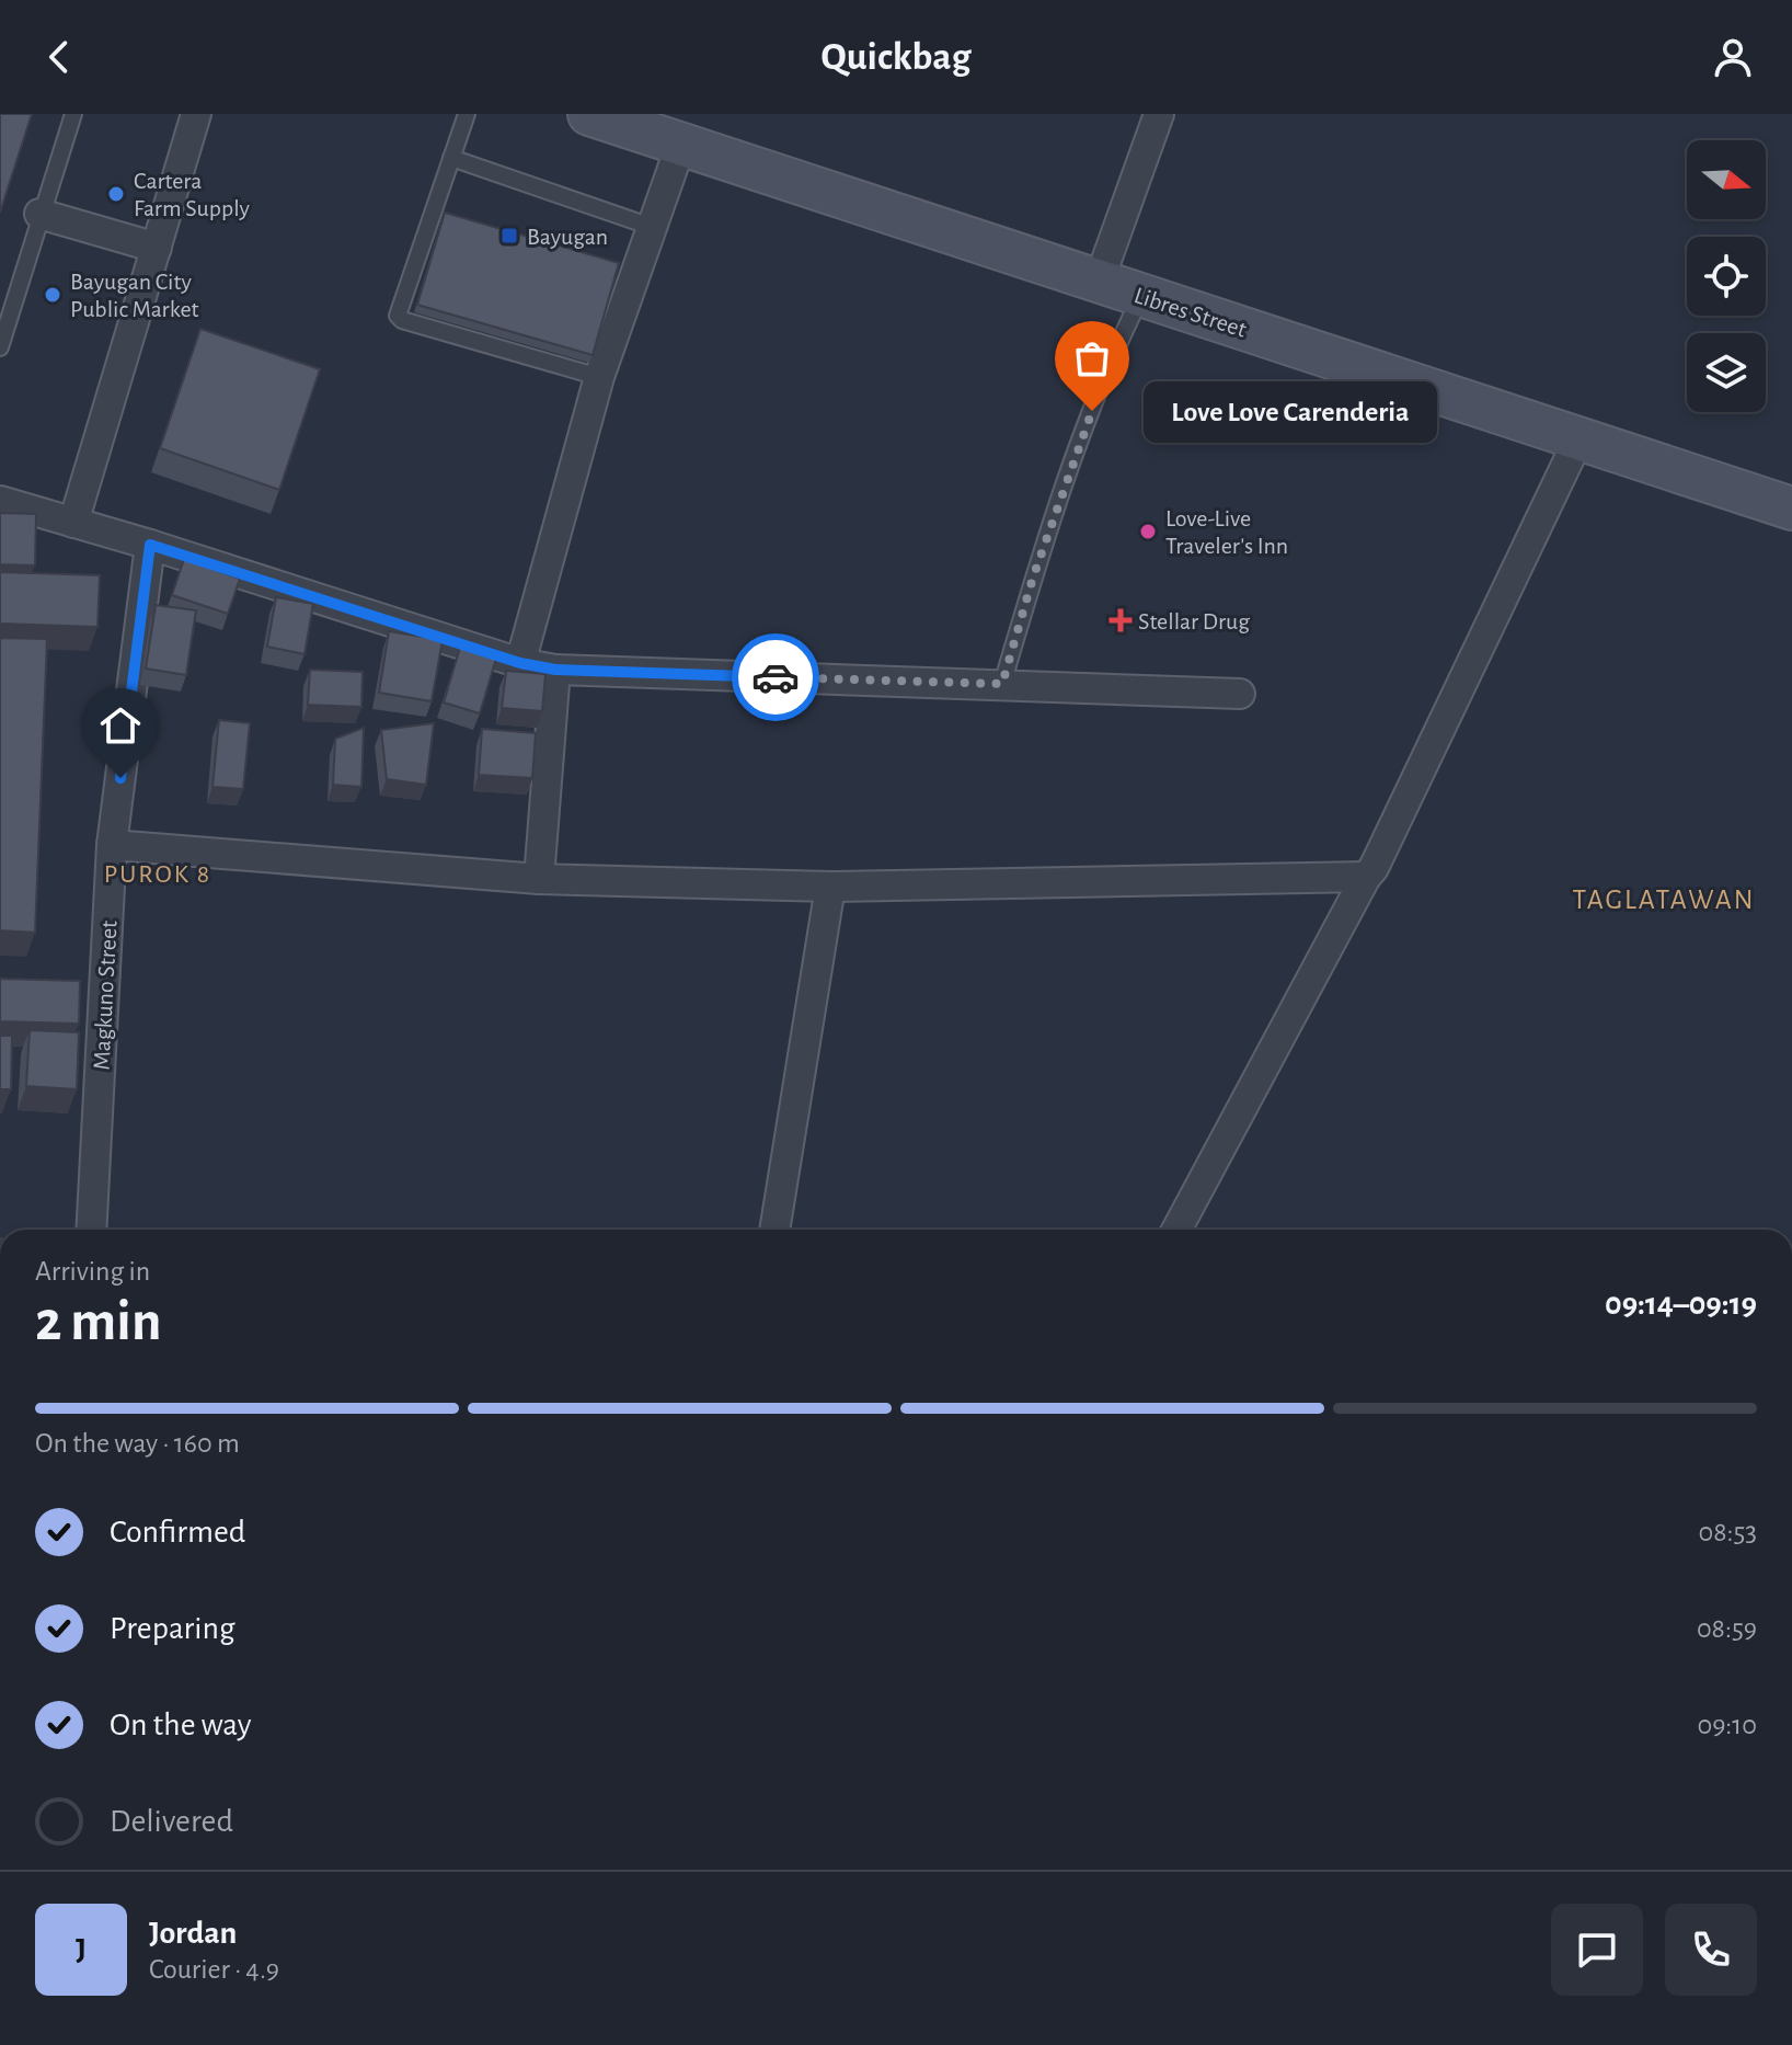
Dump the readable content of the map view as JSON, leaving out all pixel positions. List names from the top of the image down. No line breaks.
{"streets":{"main road":["Libres Street"],"street":["Magkuno Street"]},"districts":["PUROK 8","TAGLATAWAN"],"places":{"other":["Cartera Farm Supply","Bayugan City Public Market","Love Love Carenderia","Love-Live Traveler's Inn"],"transit":["Bayugan"],"health":["Stellar Drug"]},"north":"right","page":{"header":"Quickbag","bubble":"Love Love Carenderia","heading":["2 min","Arriving in","09:14–09:19"],"panel":["Jordan","Courier · 4.9"],"bar":"On the way · 160 m","list":[["Confirmed","08:53"],["Preparing","08:59"],["On the way","09:10"],"Delivered"],"round":"J"}}
